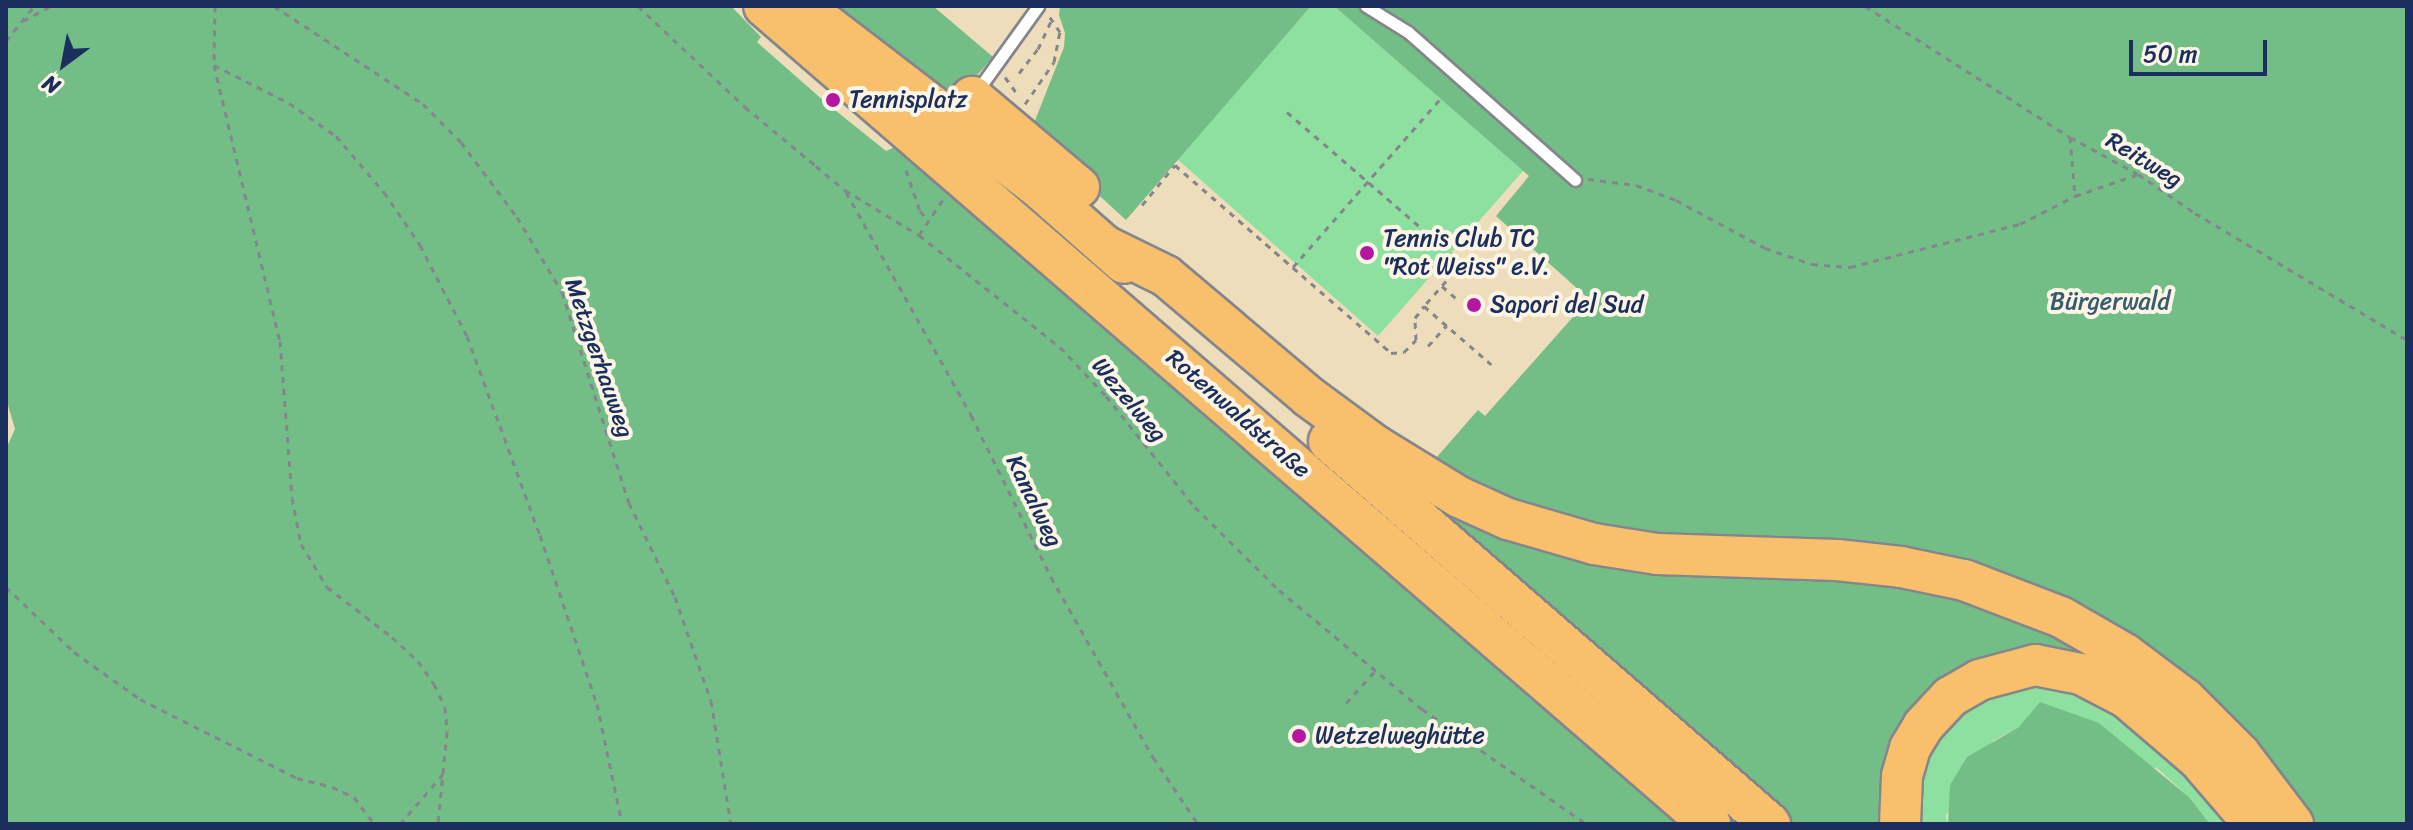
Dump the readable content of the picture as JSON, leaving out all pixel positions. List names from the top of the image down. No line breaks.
{"streets":{"highway":["Rotenwaldstraße"],"path":["Reitweg","Metzgerhauweg","Wezelweg","Kanalweg"]},"crossings":[["Wezelweg","Kanalweg"]],"parks":["Bürgerwald"],"places":["Tennisplatz","Tennis Club TC \"Rot Weiss\" e.V.","Sapori del Sud","Wetzelweghütte"],"scale_bar":"50 m","north":"bottom left"}
